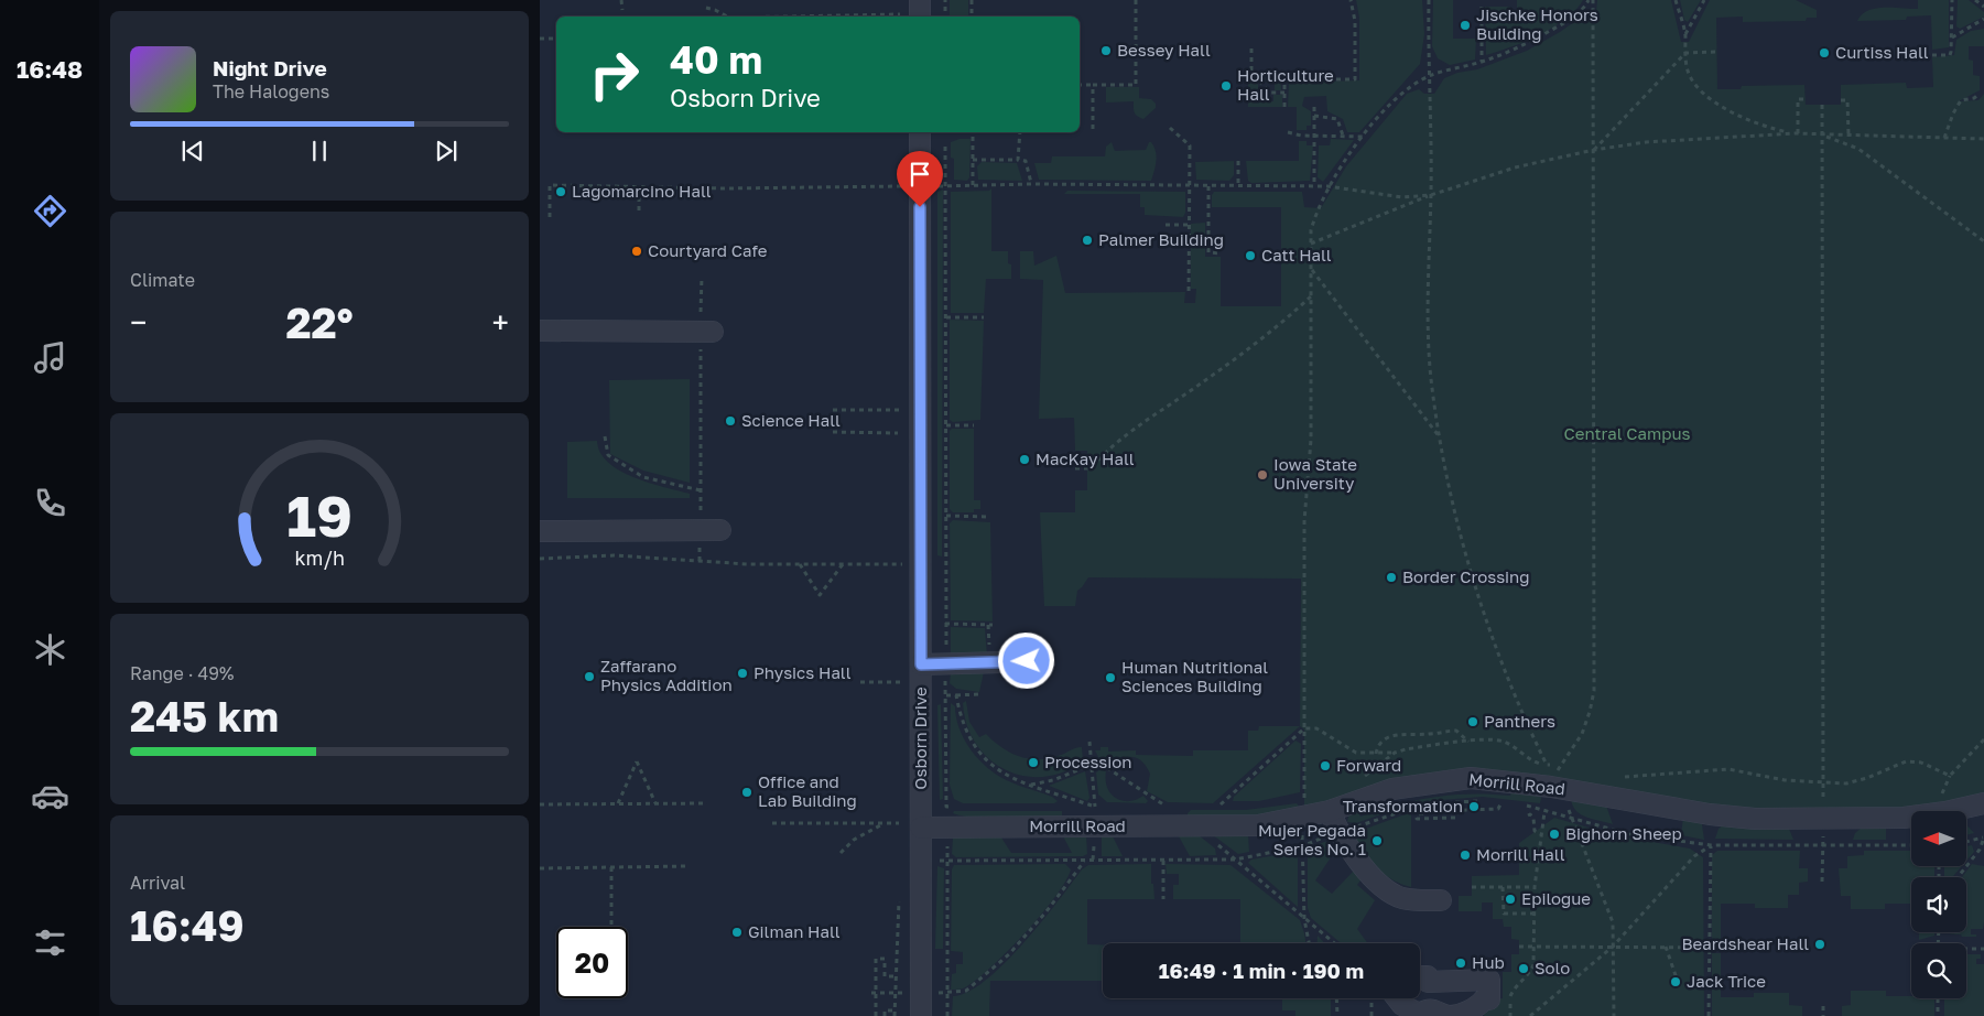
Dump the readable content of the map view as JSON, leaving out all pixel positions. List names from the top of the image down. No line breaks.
{"streets":{"street":["Osborn Drive","Morrill Road"]},"crossings":[["Osborn Drive","Morrill Road"]],"parks":["Central Campus"],"places":["Jischke Honors Building","Bessey Hall","Curtiss Hall","Horticulture Hall","Lagomarcino Hall","Palmer Building","Courtyard Cafe","Catt Hall","Science Hall","MacKay Hall","Iowa State University","Border Crossing","Physics Hall","Zaffarano Physics Addition","Human Nutritional Sciences Building","Panthers","Procession","Forward","Office and Lab Building","Transformation","Bighorn Sheep","Mujer Pegada Series No. 1","Morrill Hall","Epilogue","Gilman Hall","Beardshear Hall","Hub","Solo","Jack Trice"],"north":"left","page":{"tabs":"16:48","turn":["40 m","Osborn Drive"],"song":["Night Drive","The Halogens"],"tile":["Climate",["Range · 49%","245 km"],["Arrival","16:49"]],"heat":["−","22°","+"],"limit":"20","trip":"16:49 · 1 min · 190 m","gauge":["19","km/h"]}}
